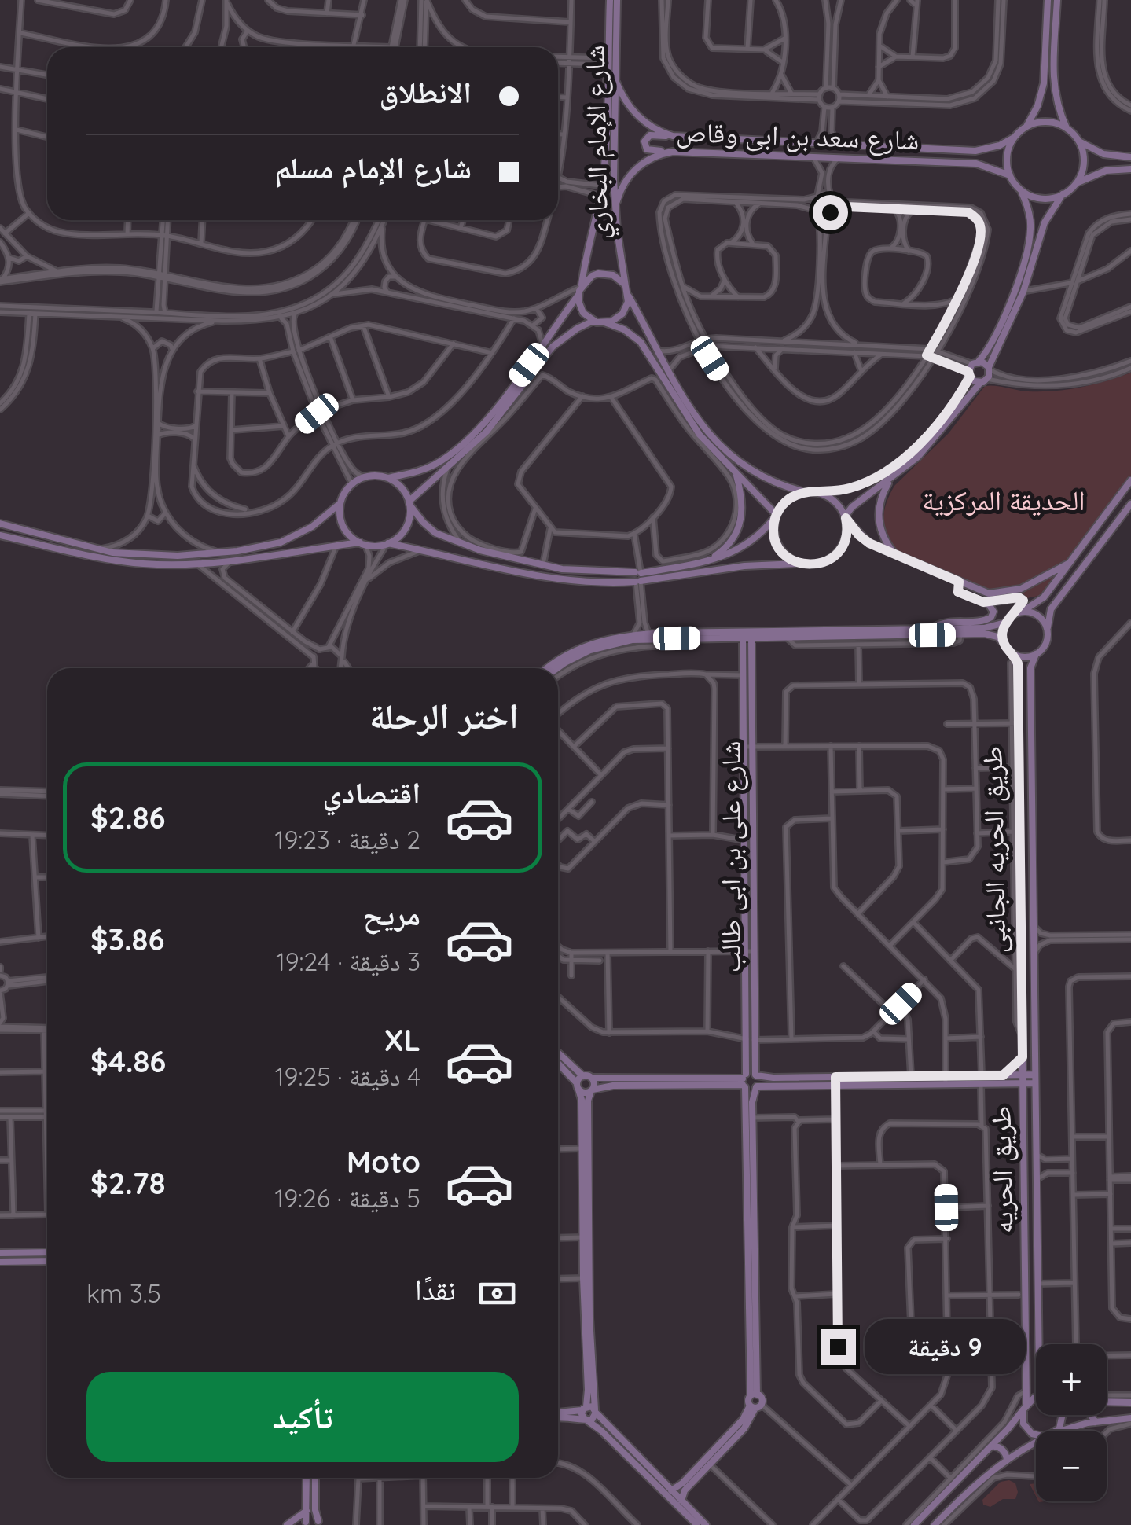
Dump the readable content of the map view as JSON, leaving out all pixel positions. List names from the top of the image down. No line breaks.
{"streets":{"street":["شارع سعد بن ابى وقاص","شارع الإمام البخاري","طريق الحريه الجانبى","شارع على بن ابى طالب","طريق الحريه"]},"crossings":[["شارع سعد بن ابى وقاص","شارع الإمام البخاري"],["طريق الحريه الجانبى","طريق الحريه"]],"parks":["الحديقة المركزية"],"page":{"banner":["الانطلاق","شارع الإمام مسلم"],"heading":"اختر الرحلة","list":[{"name":"اقتصادي","note":"2 دقيقة · 19:23","value":"$2.86"},{"name":"مريح","note":"3 دقيقة · 19:24","value":"$3.86"},{"name":"XL","note":"4 دقيقة · 19:25","value":"$4.86"},{"name":"Moto","note":"5 دقيقة · 19:26","value":"$2.78"}],"pay":["نقدًا","3.5 km"],"bubble":"9 دقيقة","map_buttons":["+","−"],"buttons":"تأكيد"}}
